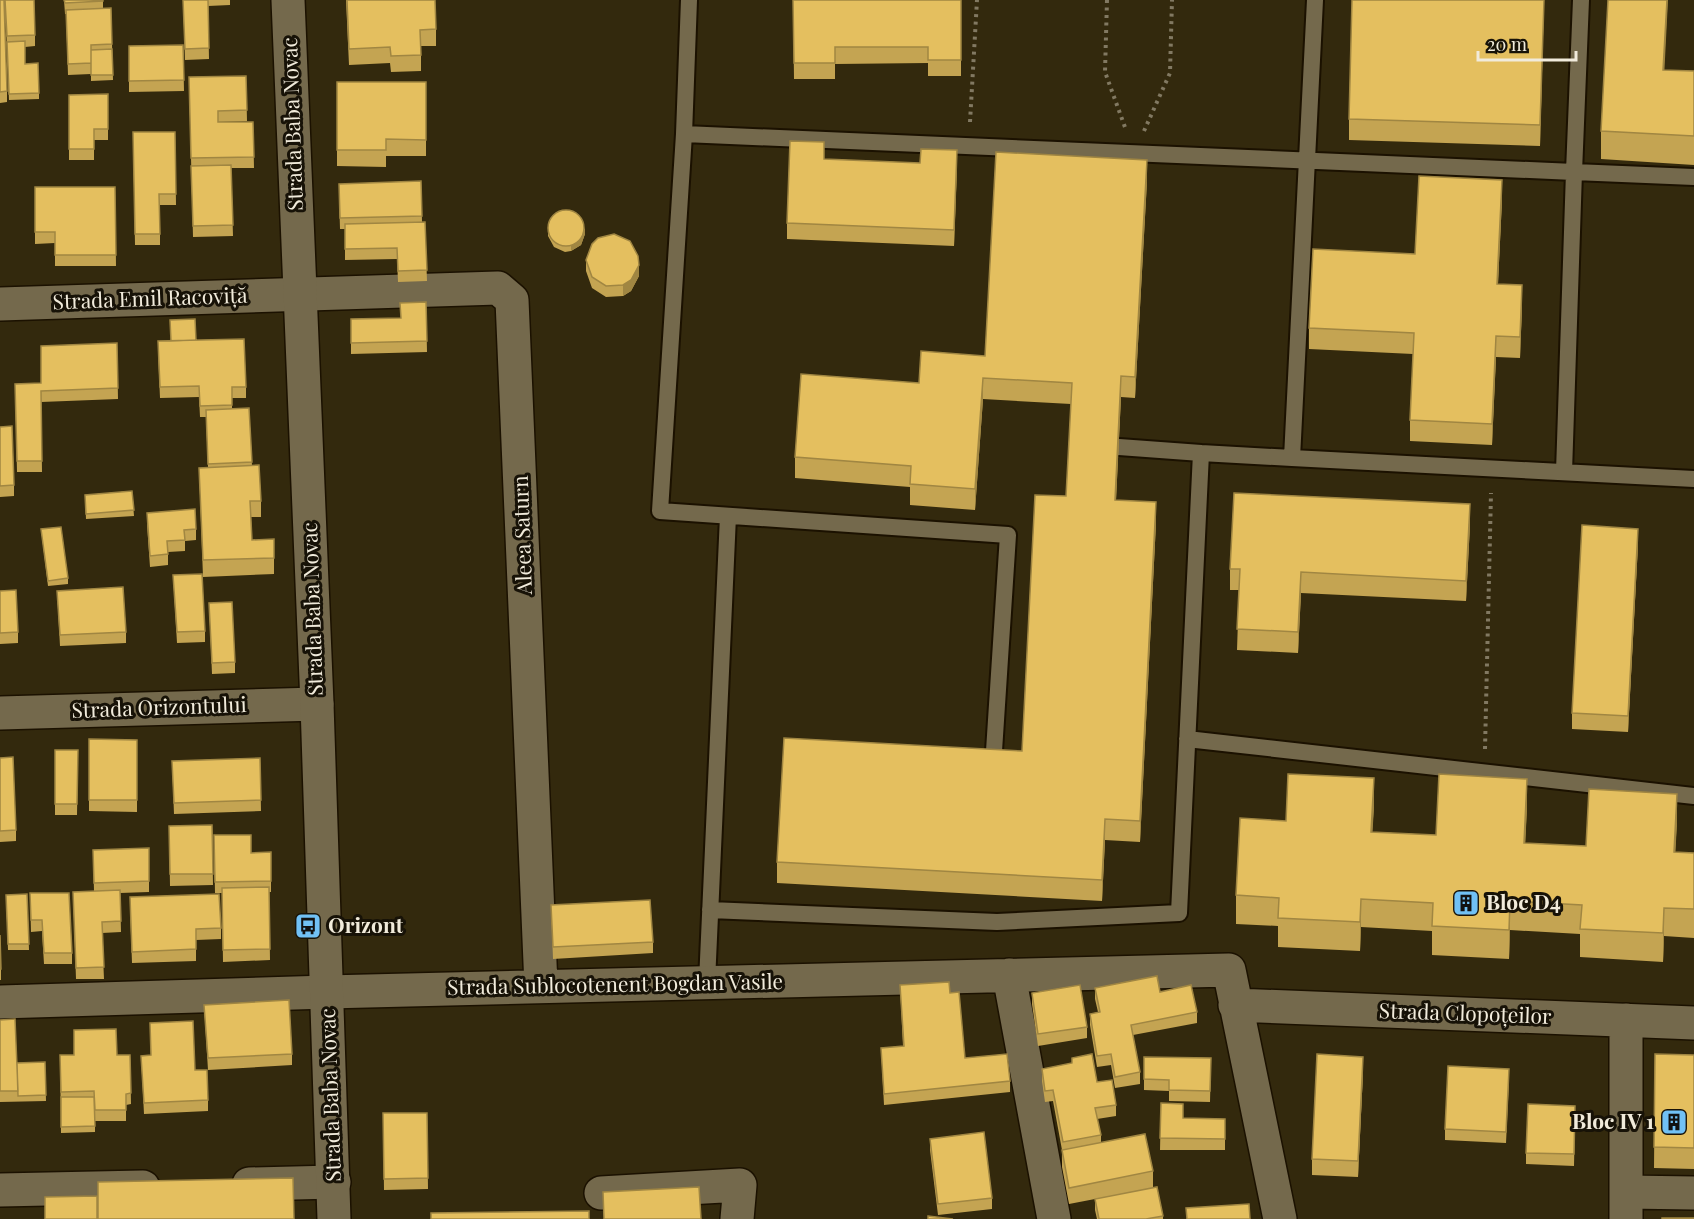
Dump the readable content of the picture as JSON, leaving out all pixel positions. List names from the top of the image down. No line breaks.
{"streets":{"street":["Strada Baba Novac","Strada Emil Racoviță","Aleea Saturn","Strada Orizontului","Strada Sublocotenent Bogdan Vasile","Strada Clopoțeilor"]},"crossings":[["Strada Baba Novac","Strada Emil Racoviță"],["Strada Baba Novac","Aleea Saturn"],["Strada Baba Novac","Strada Orizontului"],["Strada Baba Novac","Strada Sublocotenent Bogdan Vasile"],["Strada Emil Racoviță","Aleea Saturn"],["Aleea Saturn","Strada Sublocotenent Bogdan Vasile"],["Strada Sublocotenent Bogdan Vasile","Strada Clopoțeilor"]],"places":{"building":["Bloc D4","Bloc IV 1"],"bus stop":["Orizont"]},"scale_bar":"20 m"}
